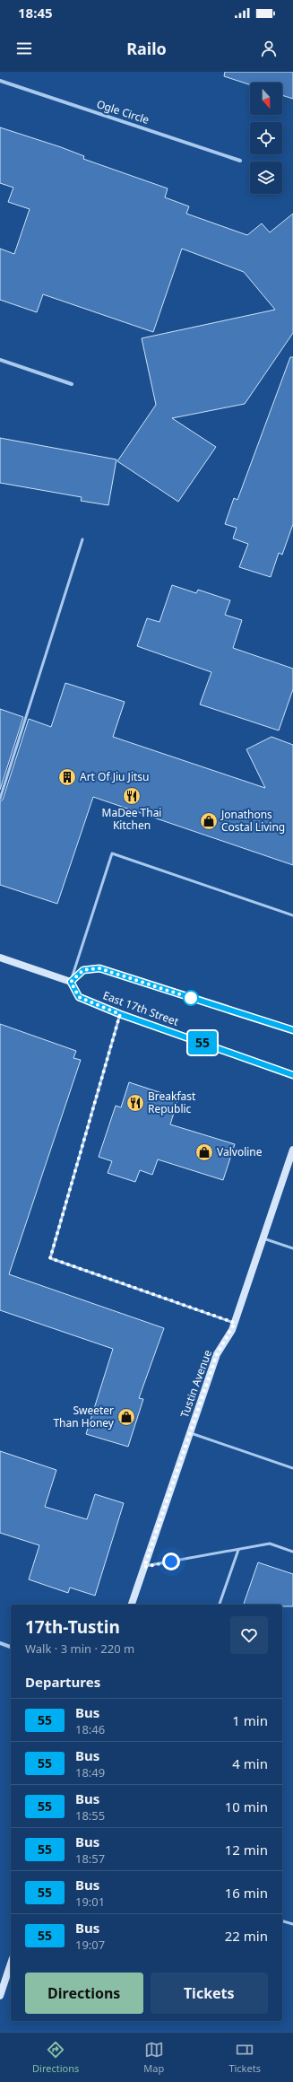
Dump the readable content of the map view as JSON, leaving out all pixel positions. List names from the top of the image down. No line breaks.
{"streets":{"main road":["East 17th Street","Tustin Avenue"],"street":["Ogle Circle"]},"places":{"building":["Art Of Jiu Jitsu"],"restaurant":["MaDee Thai Kitchen","Breakfast Republic"],"shop":["Jonathons Costal Living","Valvoline","Sweeter Than Honey"]},"lines":["bus line 55"],"north":"bottom","page":{"status":"18:45","header":"Railo","on_map":"55","heading":[["17th-Tustin","Walk · 3 min · 220 m"],"Departures"],"list":[{"mark":"55","name":"Bus","note":"18:46","value":"1 min"},{"mark":"55","name":"Bus","note":"18:49","value":"4 min"},{"mark":"55","name":"Bus","note":"18:55","value":"10 min"},{"mark":"55","name":"Bus","note":"18:57","value":"12 min"},{"mark":"55","name":"Bus","note":"19:01","value":"16 min"},{"mark":"55","name":"Bus","note":"19:07","value":"22 min"}],"buttons":["Directions","Tickets"],"tabs":["Directions","Map","Tickets"]}}
